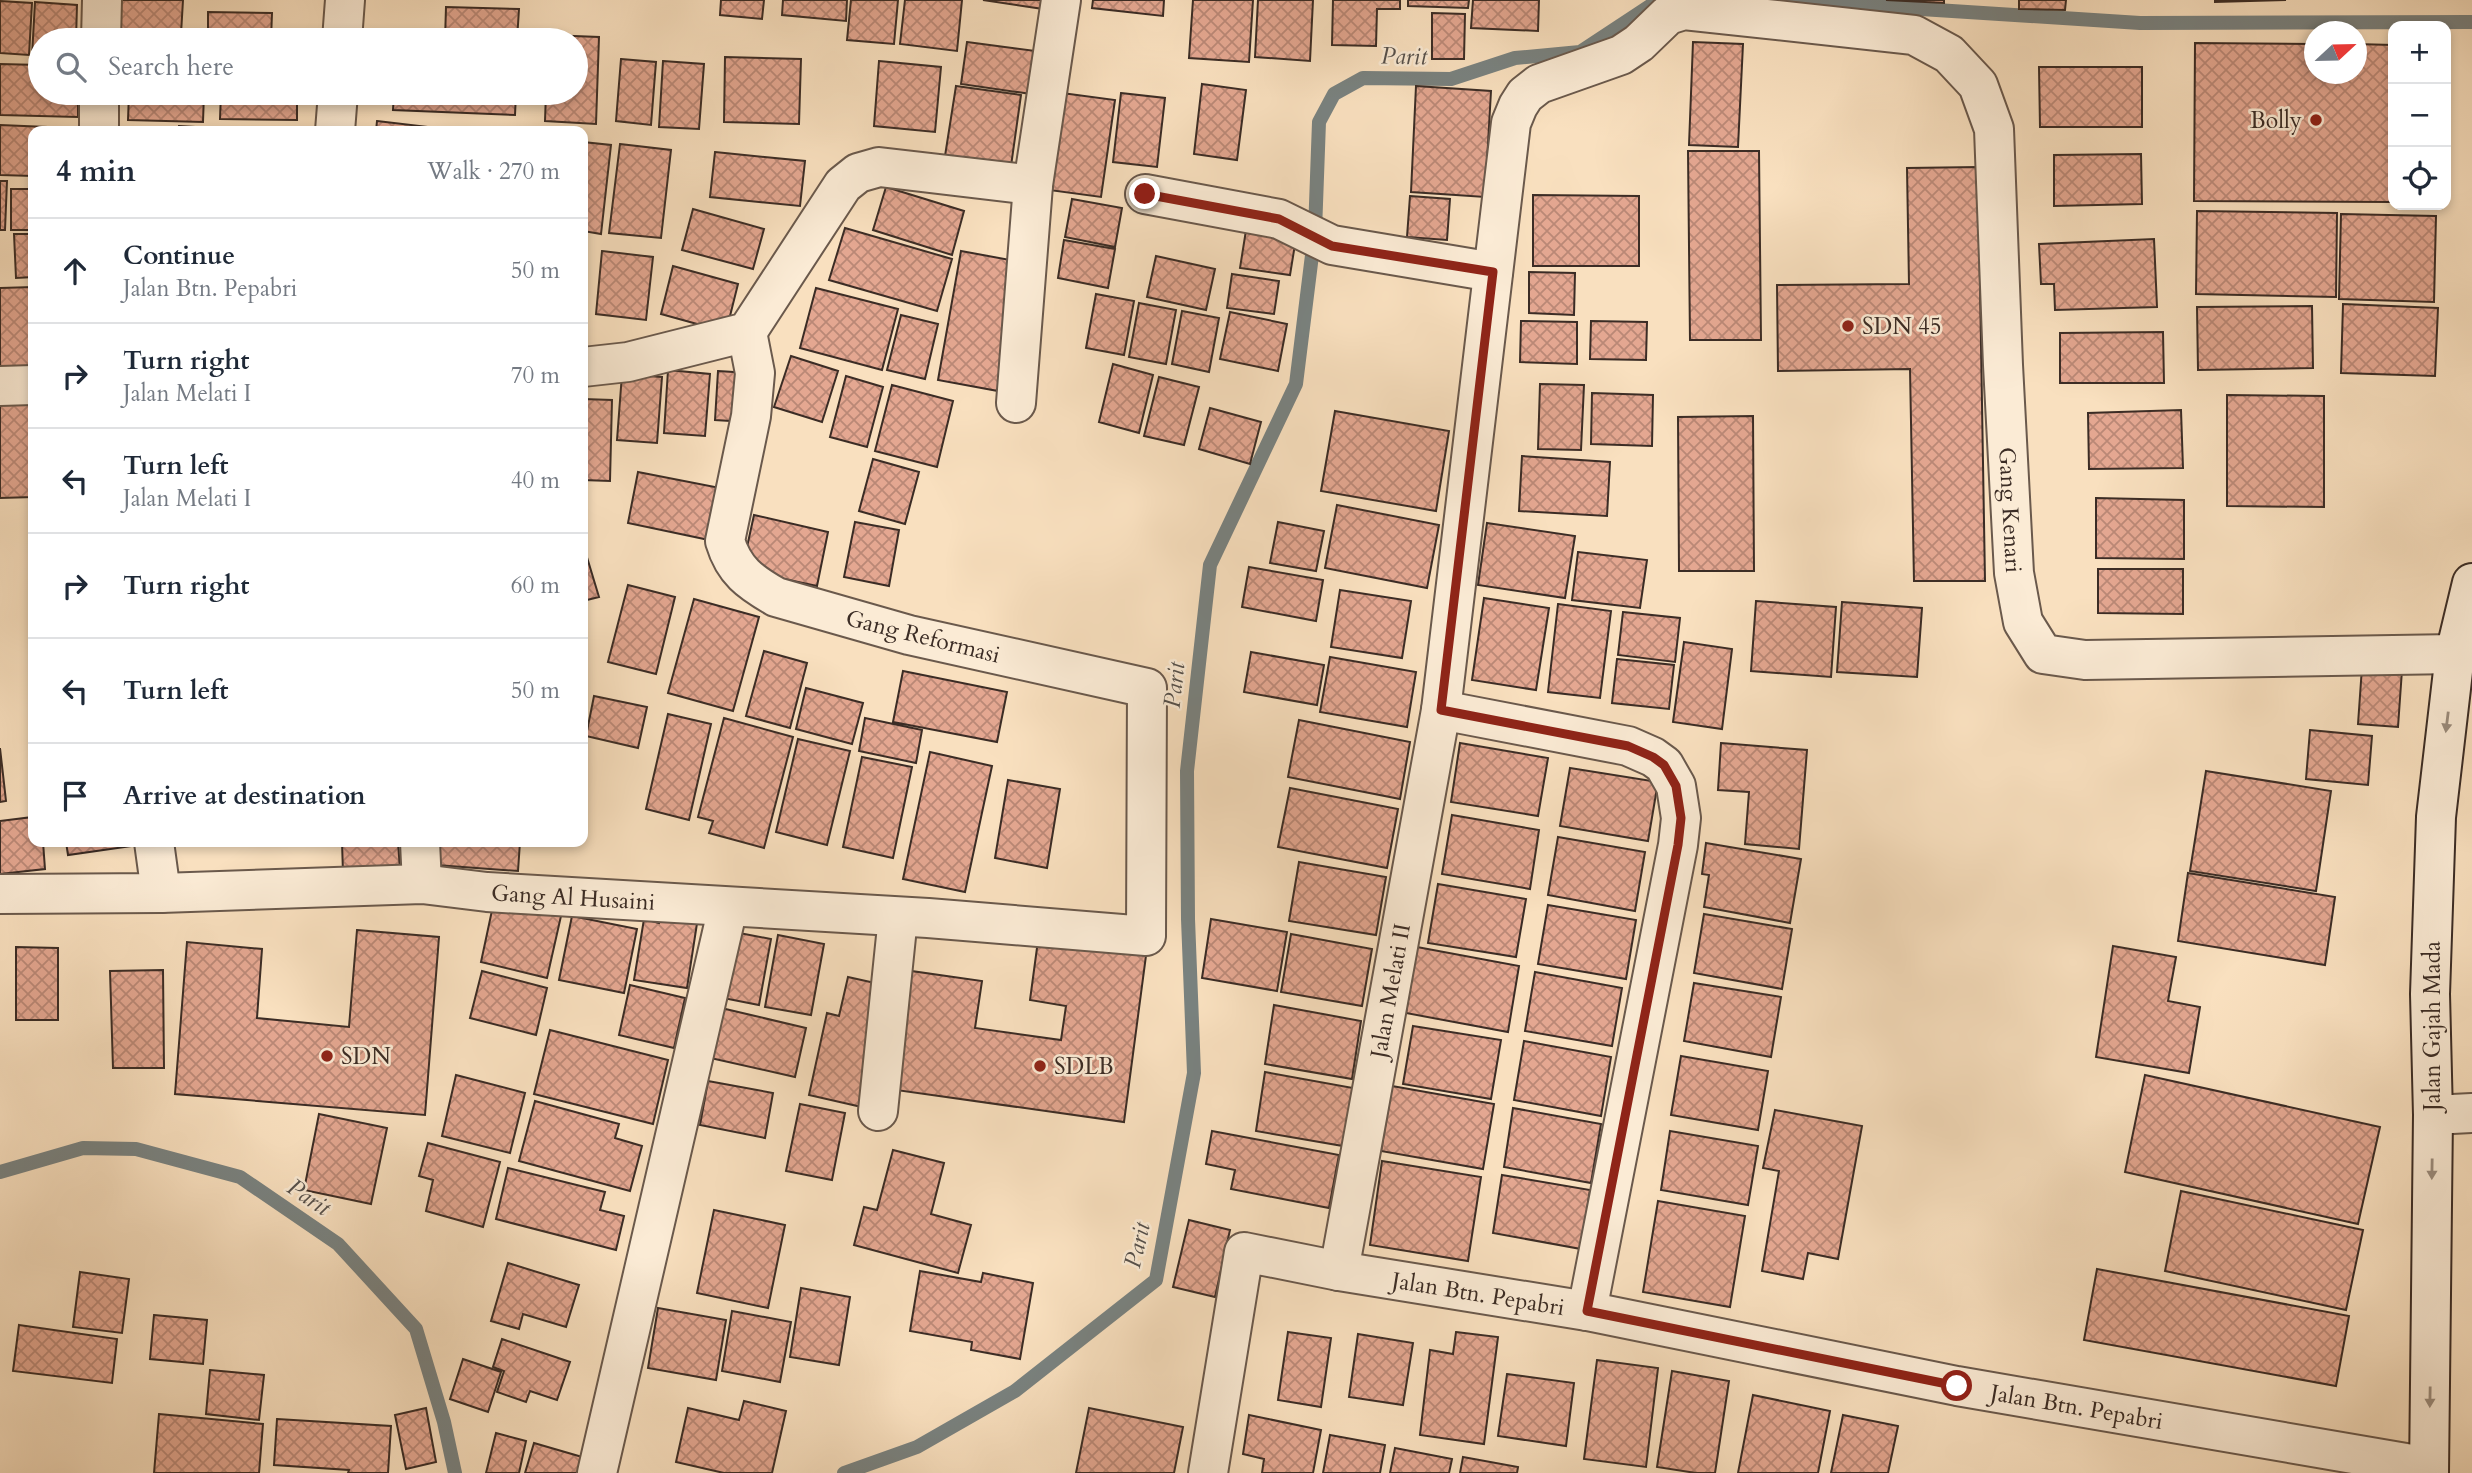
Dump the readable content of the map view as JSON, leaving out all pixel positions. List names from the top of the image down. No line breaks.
{"streets":{"street":["Gang Kenari","Gang Reformasi","Gang Al Husaini","Jalan Melati II","Jalan Gajah Mada","Jalan Btn. Pepabri"]},"crossings":[["Gang Kenari","Jalan Melati II"],["Gang Kenari","Jalan Gajah Mada"],["Gang Reformasi","Gang Al Husaini"],["Jalan Melati II","Jalan Btn. Pepabri"],["Jalan Gajah Mada","Jalan Btn. Pepabri"]],"one_way":["Jalan Gajah Mada"],"water":["Parit"],"places":["Bolly","SDN 45","SDN","SDLB"],"north":"right","page":{"map_buttons":["+","−"],"search":"Search here","heading":["4 min","Walk · 270 m"],"list":[["Continue","Jalan Btn. Pepabri","50 m"],["Turn right","Jalan Melati I","70 m"],["Turn left","Jalan Melati I","40 m"],["Turn right","60 m"],["Turn left","50 m"],"Arrive at destination"]}}
